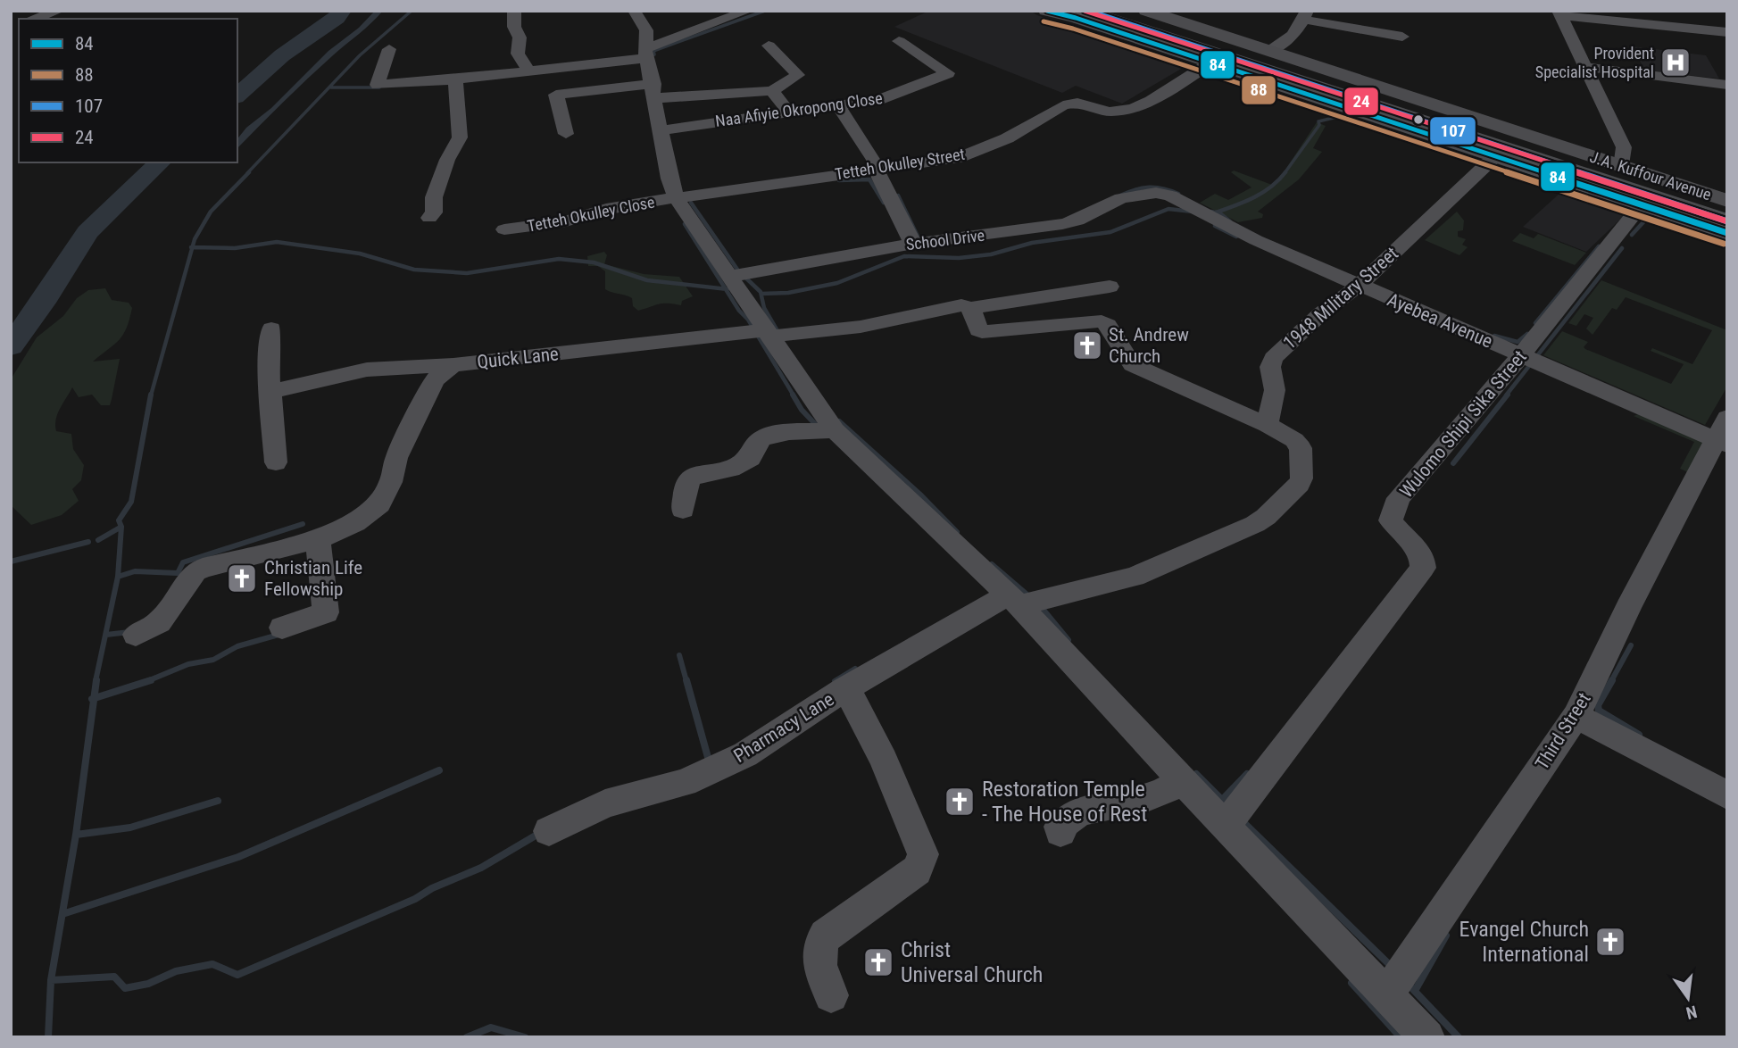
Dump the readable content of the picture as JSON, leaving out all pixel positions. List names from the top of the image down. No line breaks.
{"streets":{"main road":["J.A. Kuffour Avenue"],"street":["Naa Afiyie Okropong Close","Tetteh Okulley Street","Tetteh Okulley Close","School Drive","1948 Military Street","Ayebea Avenue","Quick Lane","Wulomo Shipi Sika Street","Pharmacy Lane","Third Street"]},"crossings":[["Tetteh Okulley Street","J.A. Kuffour Avenue"],["Tetteh Okulley Street","Tetteh Okulley Close"],["J.A. Kuffour Avenue","1948 Military Street"],["J.A. Kuffour Avenue","Wulomo Shipi Sika Street"],["School Drive","Ayebea Avenue"],["1948 Military Street","Ayebea Avenue"],["Ayebea Avenue","Wulomo Shipi Sika Street"],["Ayebea Avenue","Third Street"]],"places":{"hospital":["Provident Specialist Hospital"],"church":["St. Andrew Church","Christian Life Fellowship","Restoration Temple - The House of Rest","Evangel Church International","Christ Universal Church"]},"lines":["transit line 84","transit line 107","transit line 24","transit line 88"],"legend":["84","88","107","24"],"north":"bottom"}
